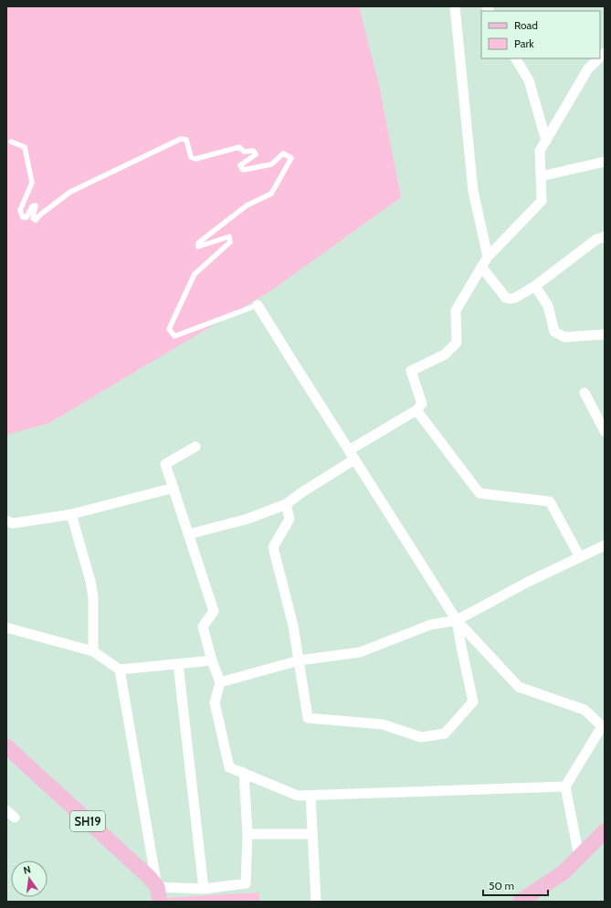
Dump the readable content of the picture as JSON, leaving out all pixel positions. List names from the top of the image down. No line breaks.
{"streets":{"main road":["SH19"]},"legend":["Road","Park"],"scale_bar":"50 m","north":"top"}
